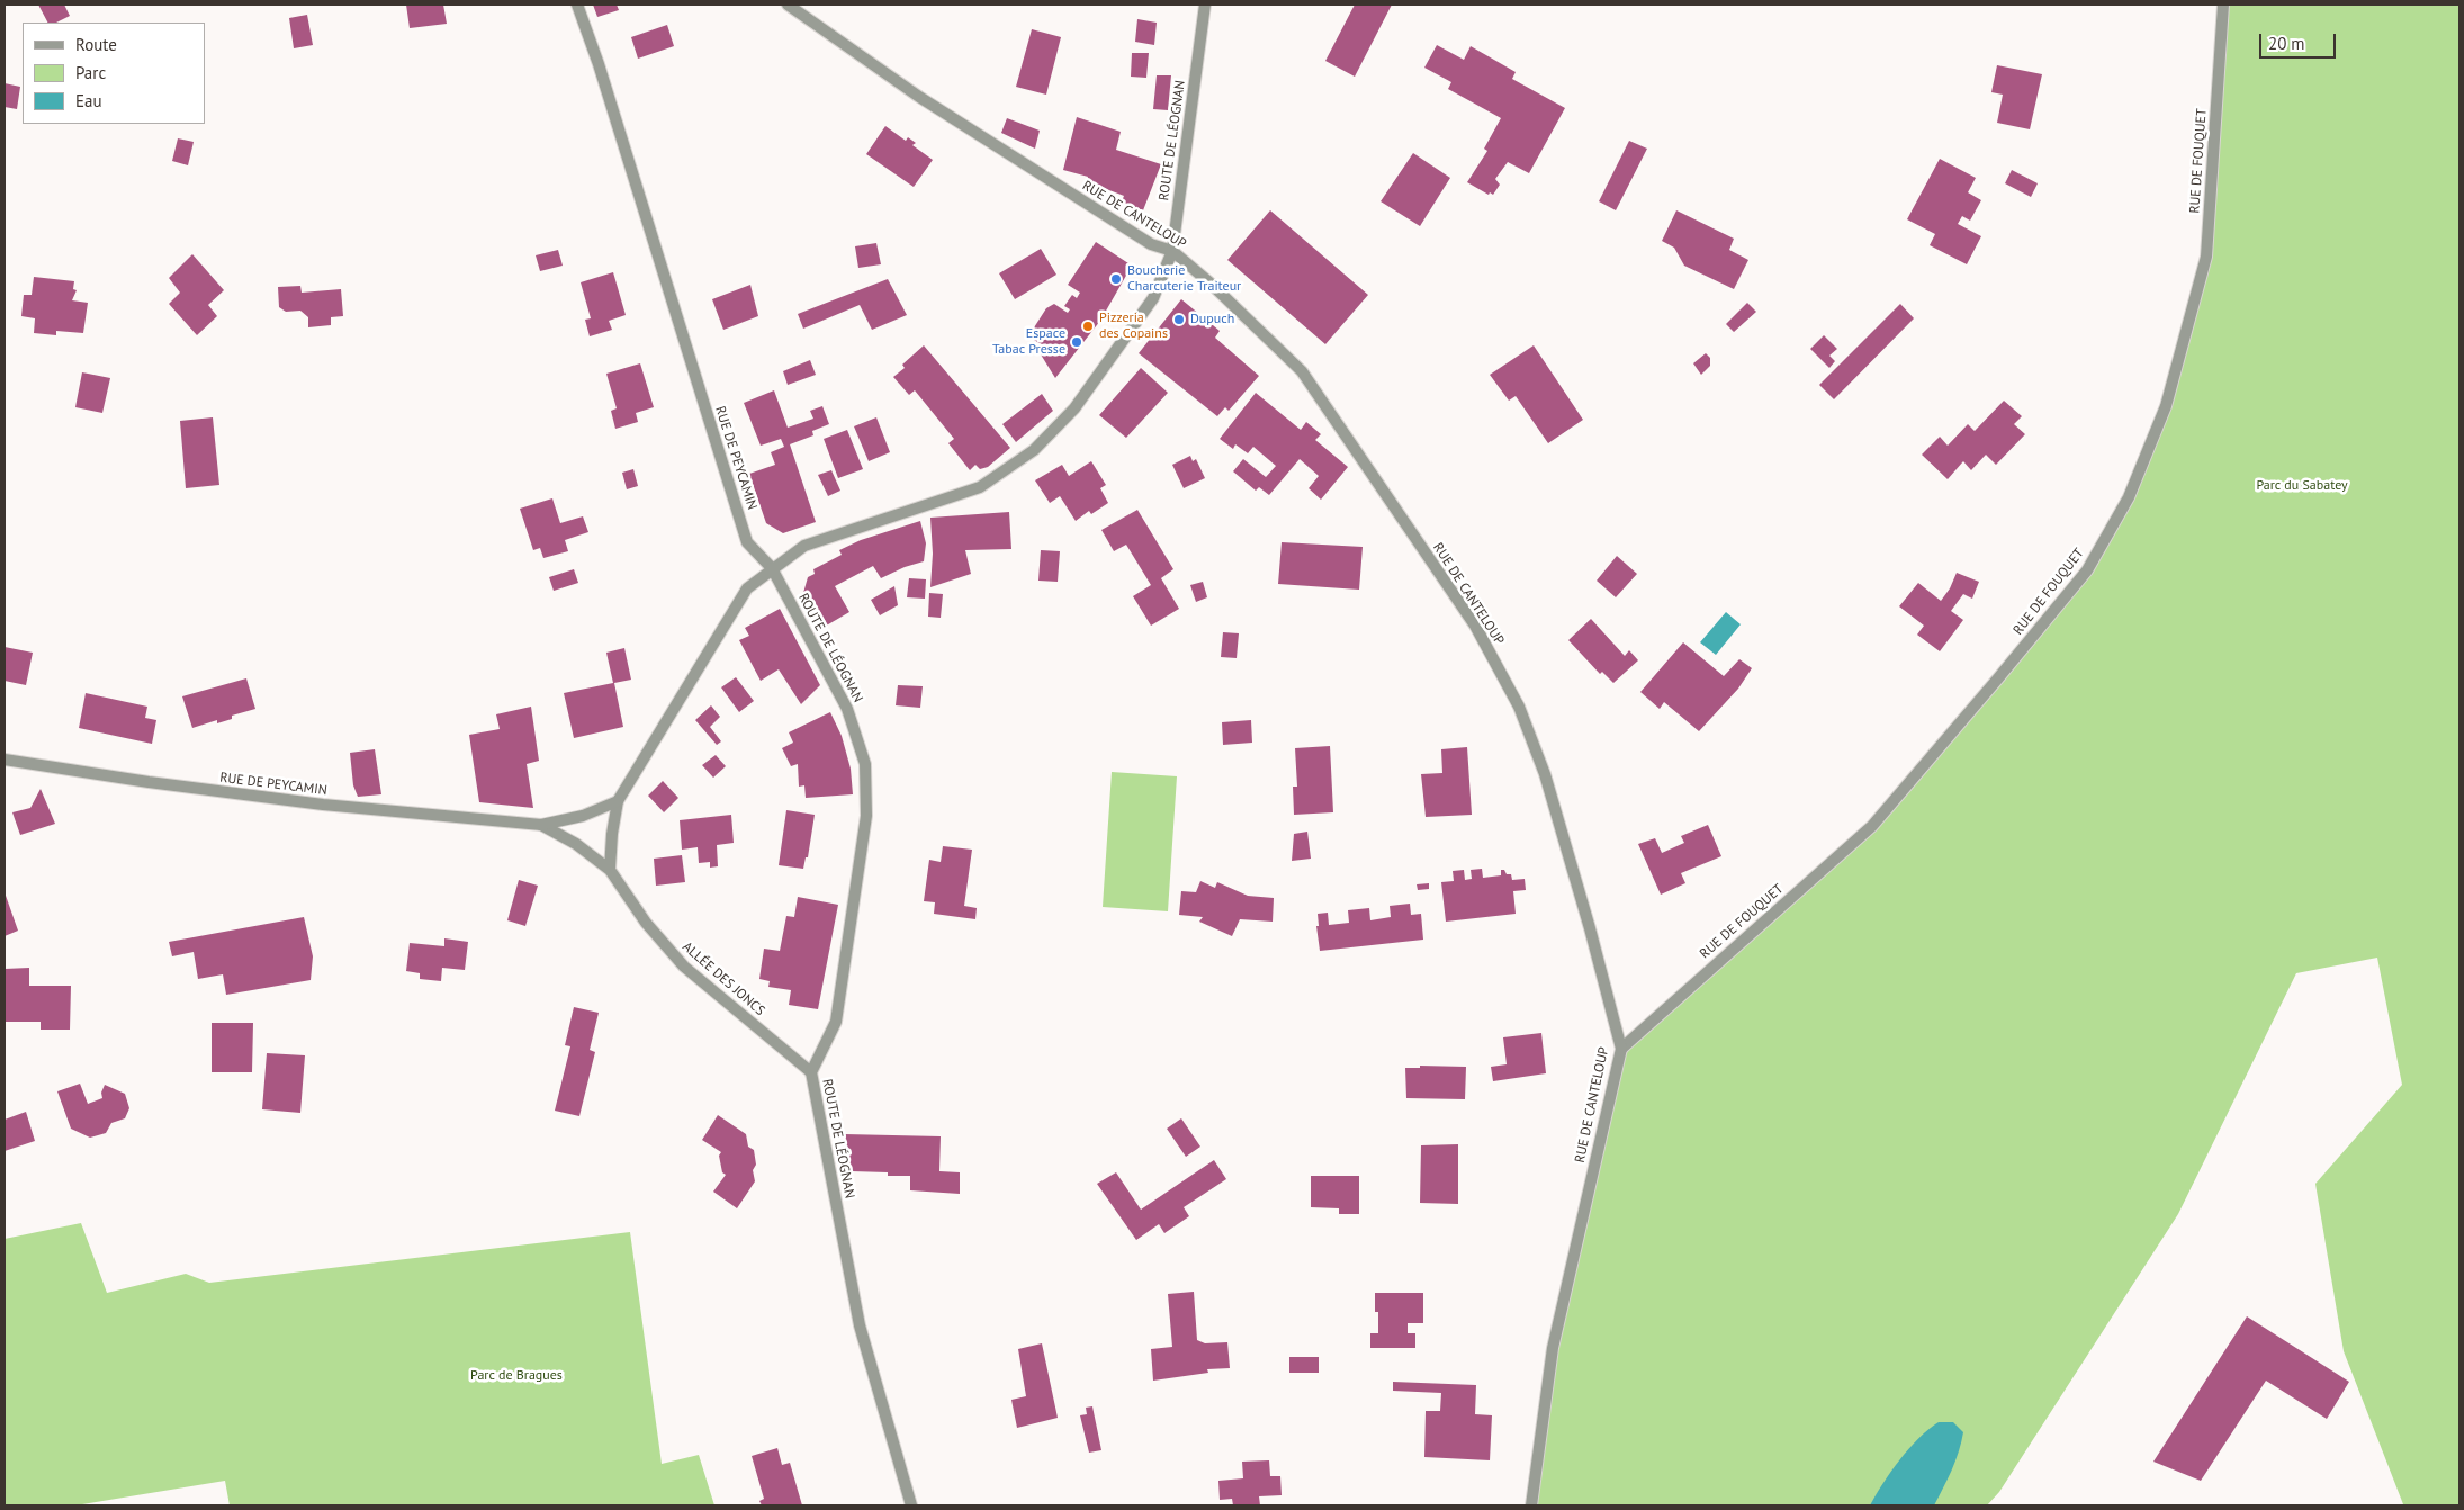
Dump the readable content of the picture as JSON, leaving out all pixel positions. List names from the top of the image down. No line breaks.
{"streets":{"street":["ROUTE DE LÉOGNAN","RUE DE FOUQUET","RUE DE CANTELOUP","RUE DE PEYCAMIN","ALLÉE DES JONCS"]},"crossings":[["ROUTE DE LÉOGNAN","RUE DE CANTELOUP"],["ROUTE DE LÉOGNAN","RUE DE PEYCAMIN"],["ROUTE DE LÉOGNAN","ALLÉE DES JONCS"],["RUE DE FOUQUET","RUE DE CANTELOUP"],["RUE DE PEYCAMIN","ALLÉE DES JONCS"]],"parks":["Parc du Sabatey","Parc de Bragues"],"places":["Boucherie Charcuterie Traiteur","Dupuch","Pizzeria des Copains","Espace Tabac Presse"],"legend":["Route","Parc","Eau"],"scale_bar":"20 m"}
